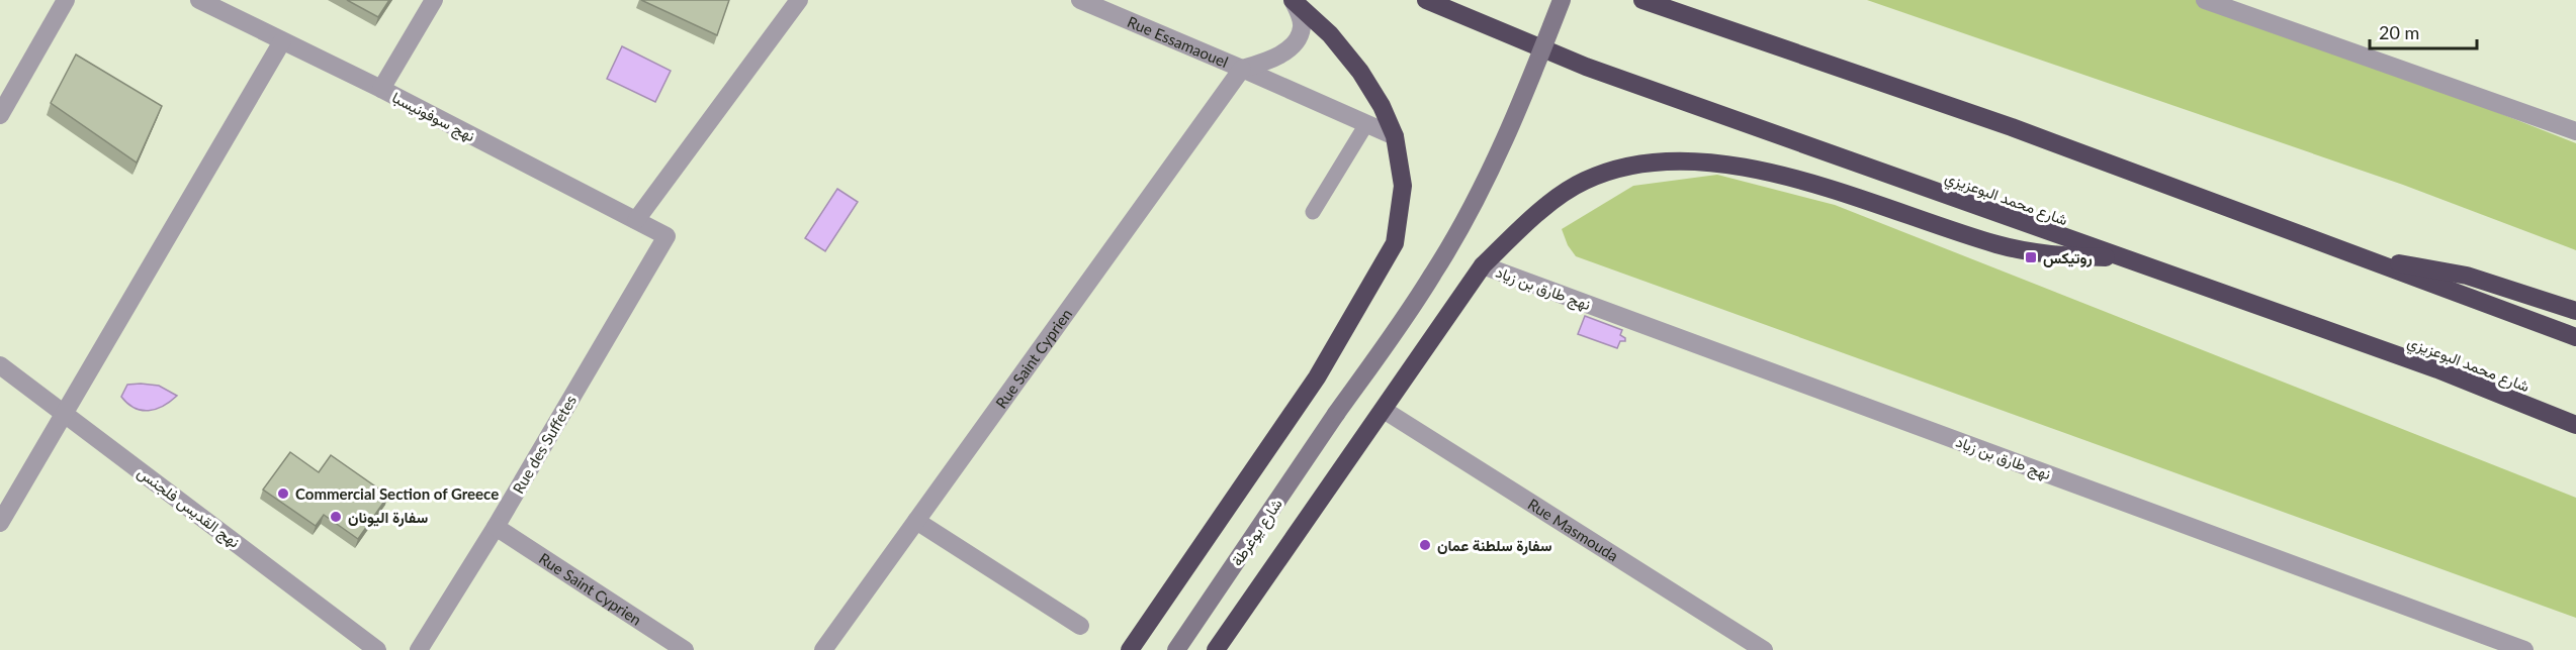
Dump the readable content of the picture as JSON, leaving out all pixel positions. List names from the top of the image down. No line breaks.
{"streets":{"highway":["شارع محمد البوعزيزي"],"main road":["شارع يوغرطة"],"street":["Rue Essamaouel","نهج سوفونيسبا","نهج طارق بن زياد","Rue Saint Cyprien","Rue des Suffetes","نهج القديس فلجنس","Rue Masmouda"]},"crossings":[["Rue Essamaouel","Rue Saint Cyprien"],["نهج سوفونيسبا","Rue des Suffetes"],["Rue Saint Cyprien","Rue des Suffetes"]],"places":{"transit":["روتيكس"],"other":["Commercial Section of Greece","سفارة اليونان","سفارة سلطنة عمان"]},"scale_bar":"20 m"}
